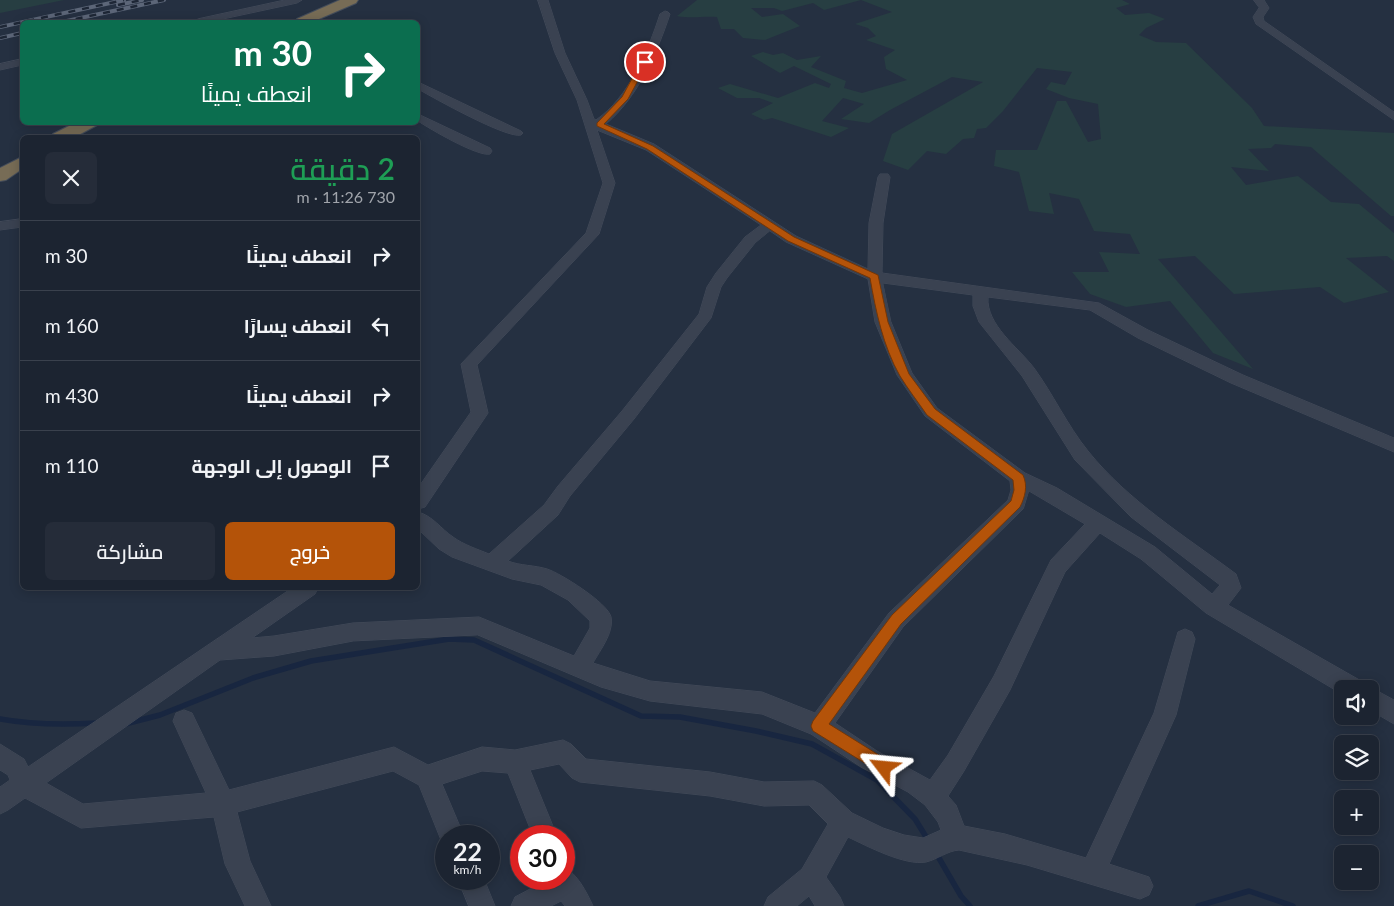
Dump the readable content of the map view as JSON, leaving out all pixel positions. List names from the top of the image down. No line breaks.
{"page":{"turn":["30 m","انعطف يمينًا"],"heading":["2 دقيقة","730 m · 11:26"],"list":[{"name":"انعطف يمينًا","value":"30 m"},{"name":"انعطف يسارًا","value":"160 m"},{"name":"انعطف يمينًا","value":"430 m"},{"name":"الوصول إلى الوجهة","value":"110 m"}],"buttons":["خروج","مشاركة"],"map_buttons":["+","−"],"speed":"22 km/h","limit":"30"}}
